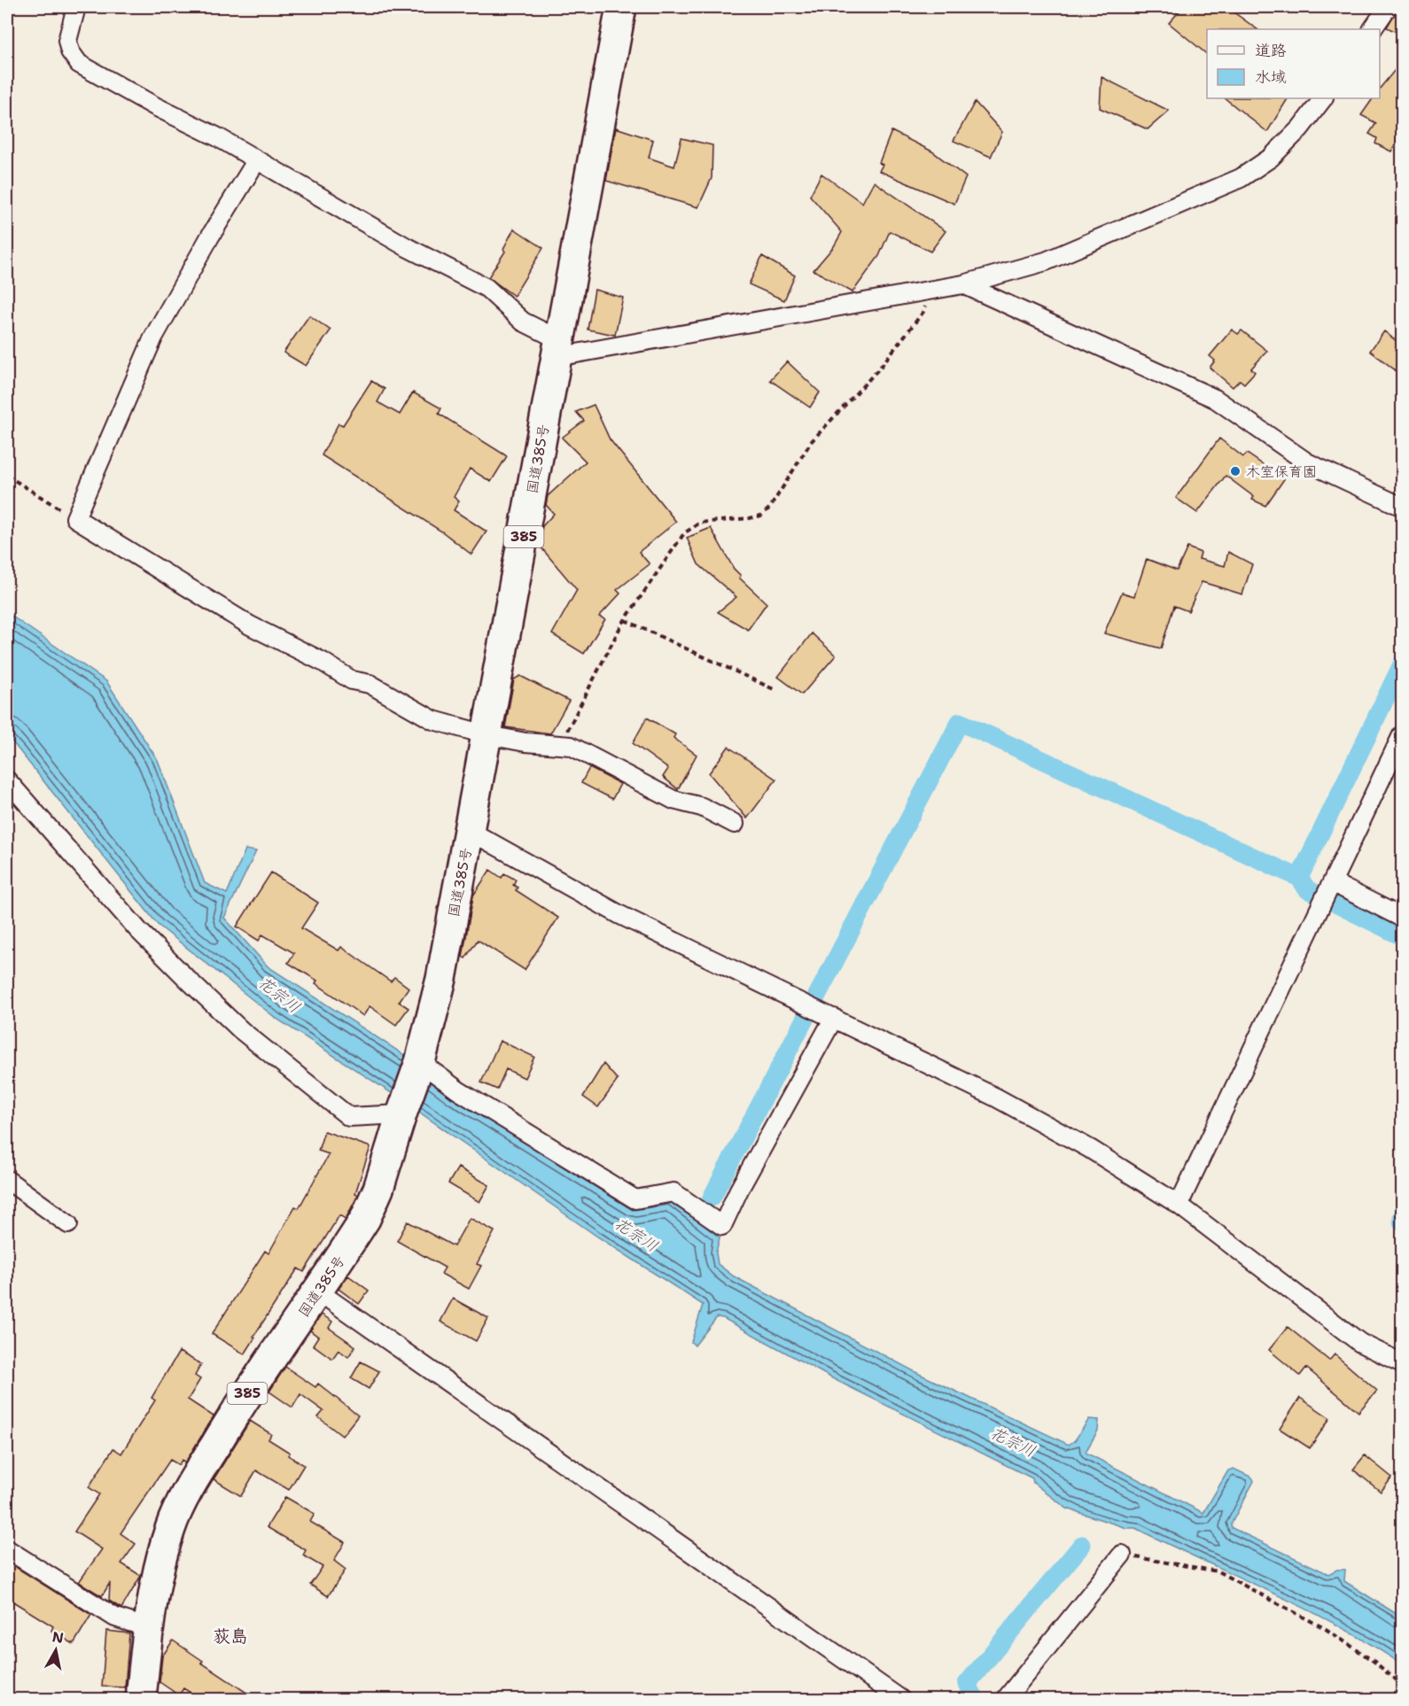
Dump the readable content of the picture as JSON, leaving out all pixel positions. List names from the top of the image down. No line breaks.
{"streets":{"highway":["国道385号","385"]},"districts":["荻島"],"water":["花宗川"],"places":["木室保育園"],"legend":["道路","水域"],"north":"top"}
